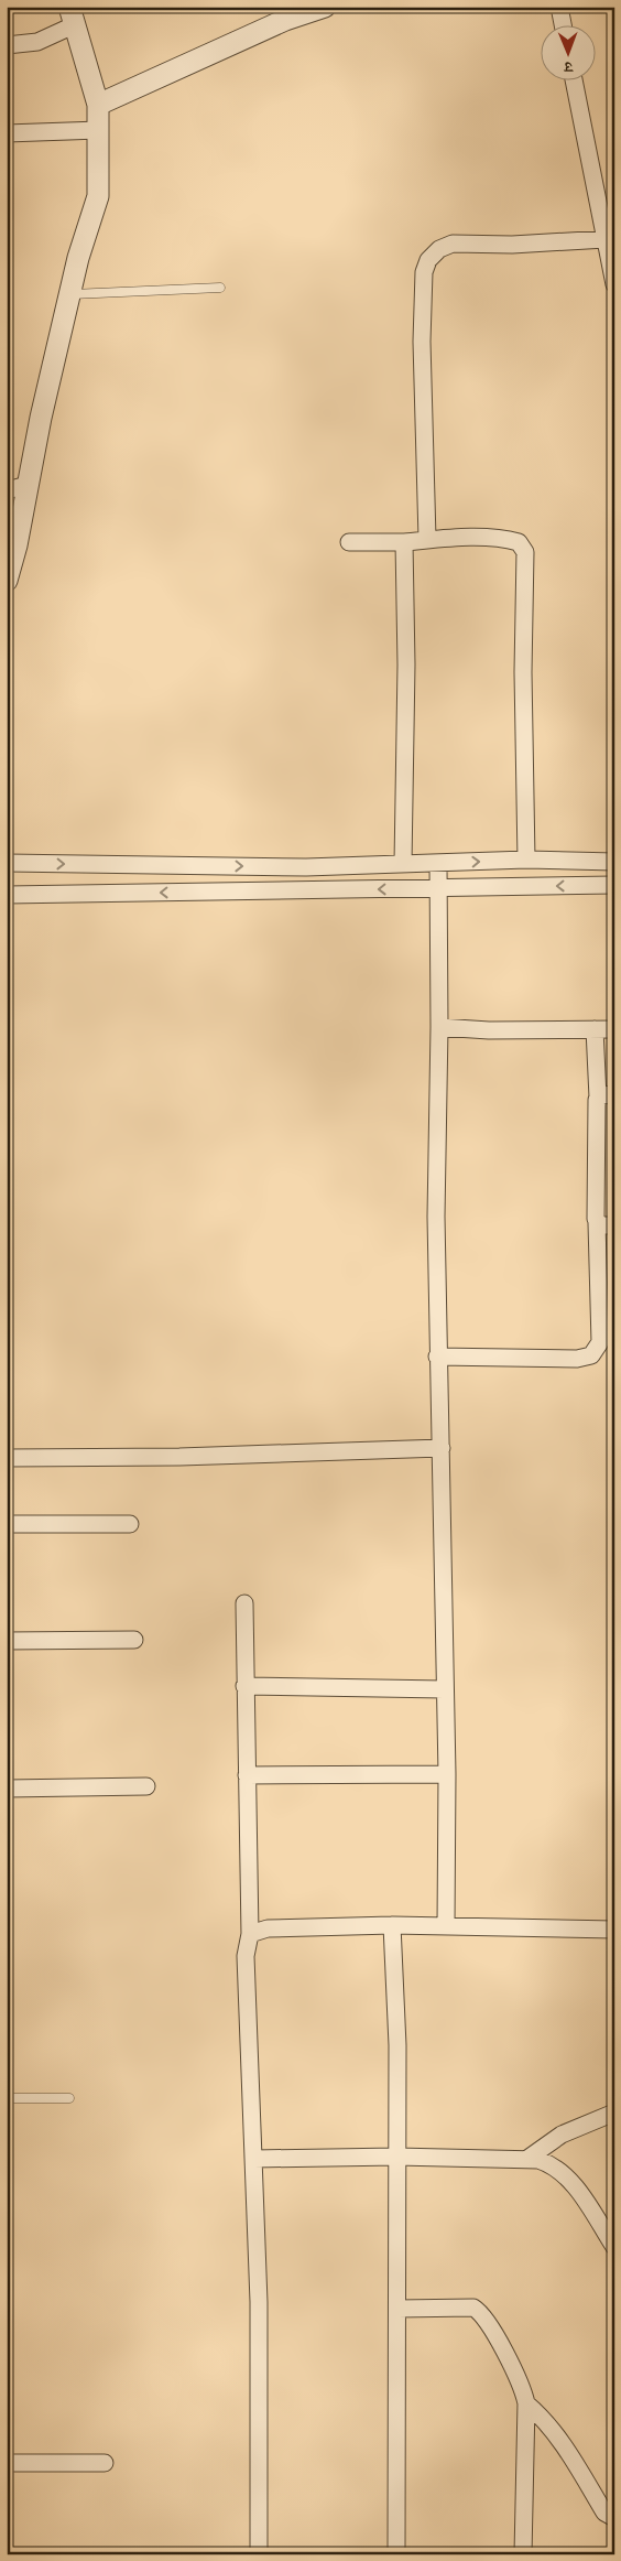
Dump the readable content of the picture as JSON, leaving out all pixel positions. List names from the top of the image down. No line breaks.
{"north":"bottom"}
